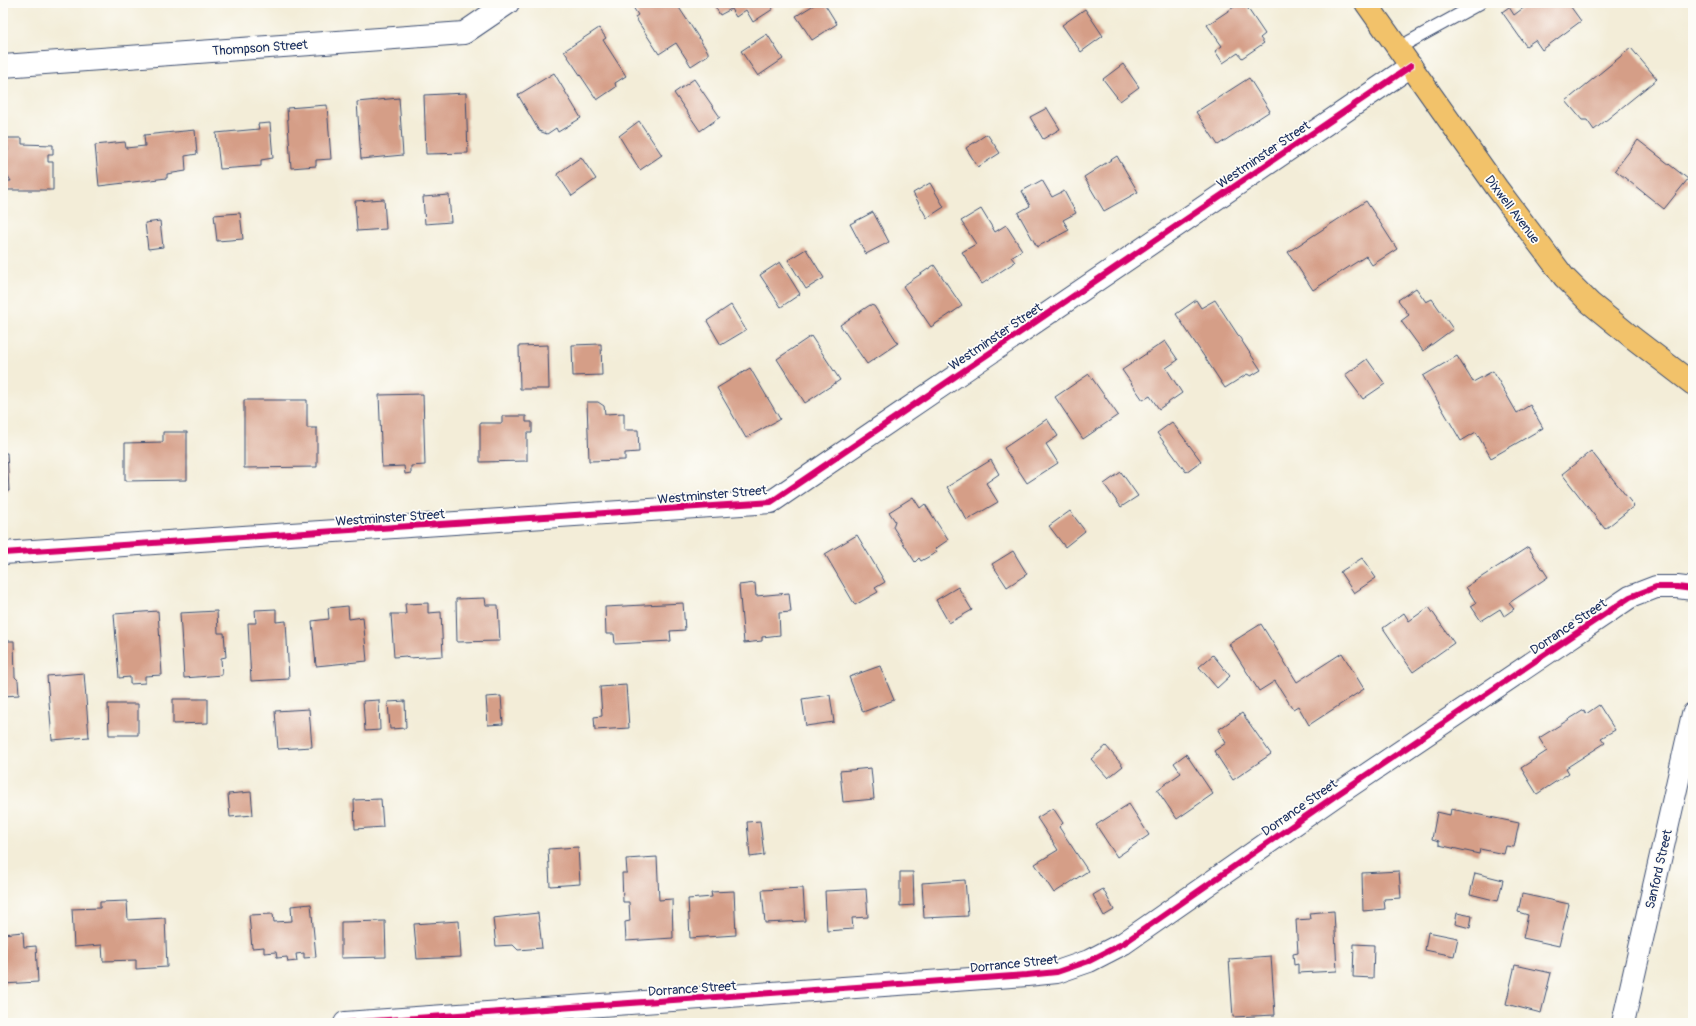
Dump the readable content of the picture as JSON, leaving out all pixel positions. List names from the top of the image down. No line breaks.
{"streets":{"main road":["Dixwell Avenue"],"street":["Thompson Street","Westminster Street","Dorrance Street","Sanford Street"]},"crossings":[["Westminster Street","Dixwell Avenue"]]}
